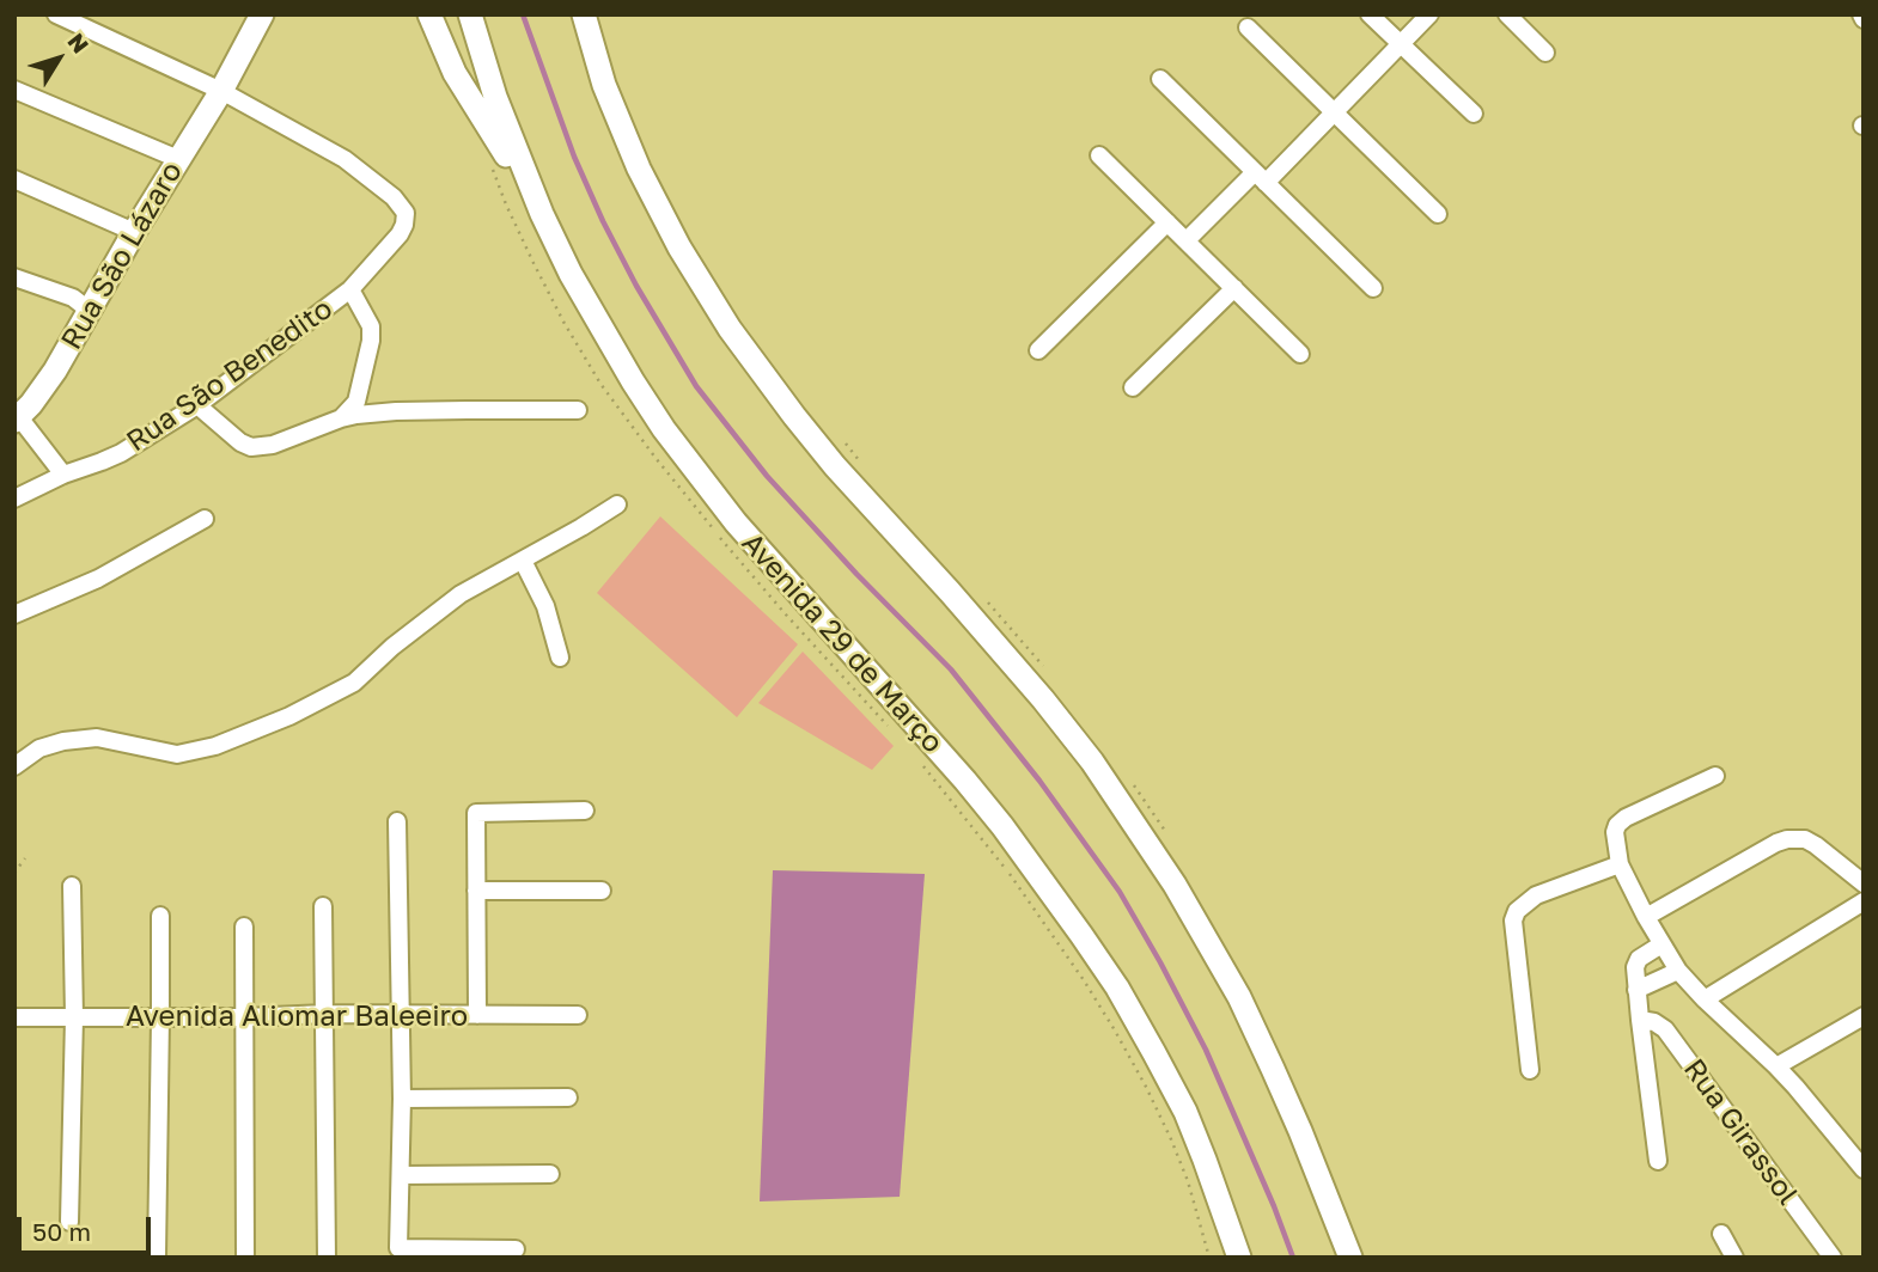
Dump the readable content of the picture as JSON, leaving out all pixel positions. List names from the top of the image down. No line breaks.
{"streets":{"main road":["Rua São Lázaro","Avenida 29 de Março"],"street":["Rua São Benedito","Avenida Aliomar Baleeiro","Rua Girassol"]},"crossings":[["Rua São Lázaro","Rua São Benedito"]],"scale_bar":"50 m","north":"top right"}
